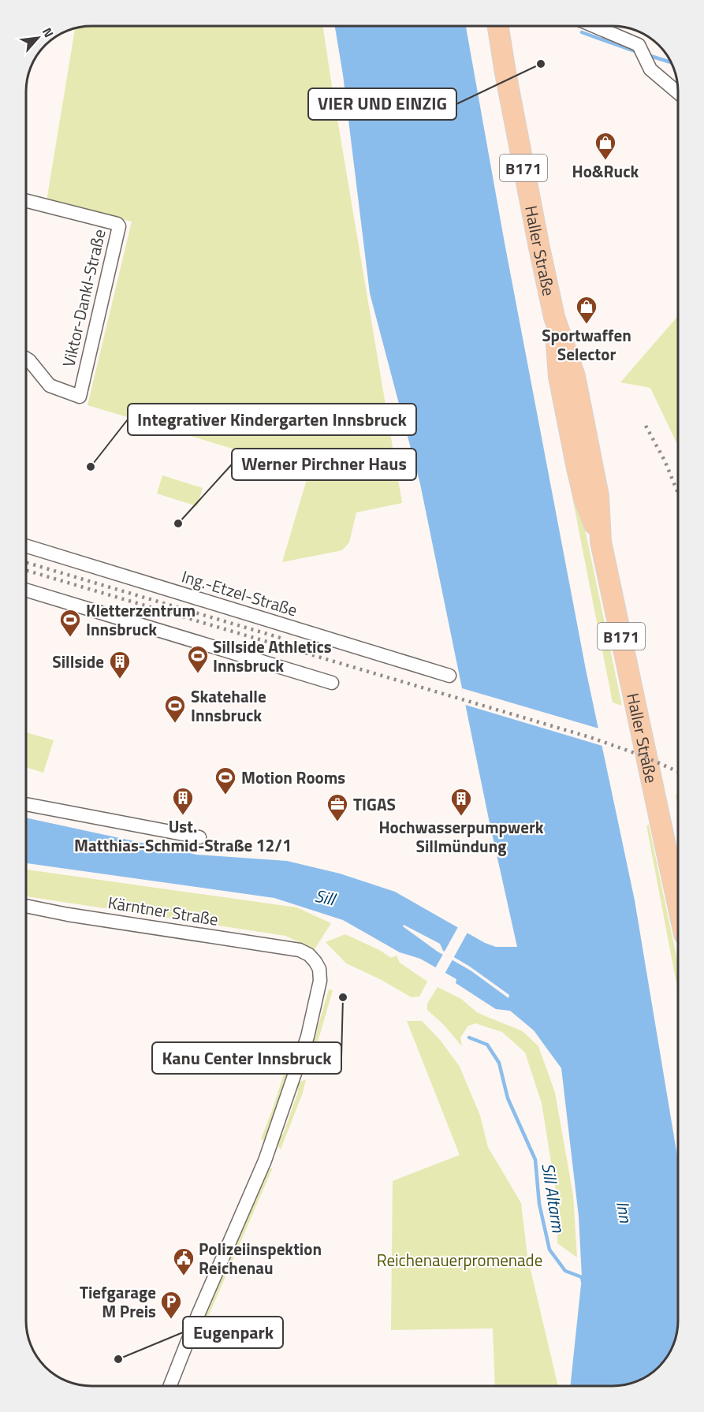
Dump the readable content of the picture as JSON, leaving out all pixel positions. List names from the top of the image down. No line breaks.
{"streets":{"main road":["B171","Haller Straße"],"street":["Viktor-Dankl-Straße","Ing.-Etzel-Straße","Kärntner Straße"]},"water":["Sill","Sill Altarm","Inn"],"parks":["Reichenauerpromenade"],"places":{"other":["VIER UND EINZIG","Integrativer Kindergarten Innsbruck","Werner Pirchner Haus","Kanu Center Innsbruck","Eugenpark"],"shop":["Ho&Ruck","Sportwaffen Selector"],"sports":["Kletterzentrum Innsbruck","Sillside Athletics Innsbruck","Skatehalle Innsbruck","Motion Rooms"],"building":["Sillside","Ust. Matthias-Schmid-Straße 12/1","Hochwasserpumpwerk Sillmündung"],"office":["TIGAS"],"public building":["Polizeiinspektion Reichenau"],"parking":["Tiefgarage M Preis"]},"north":"top right"}
